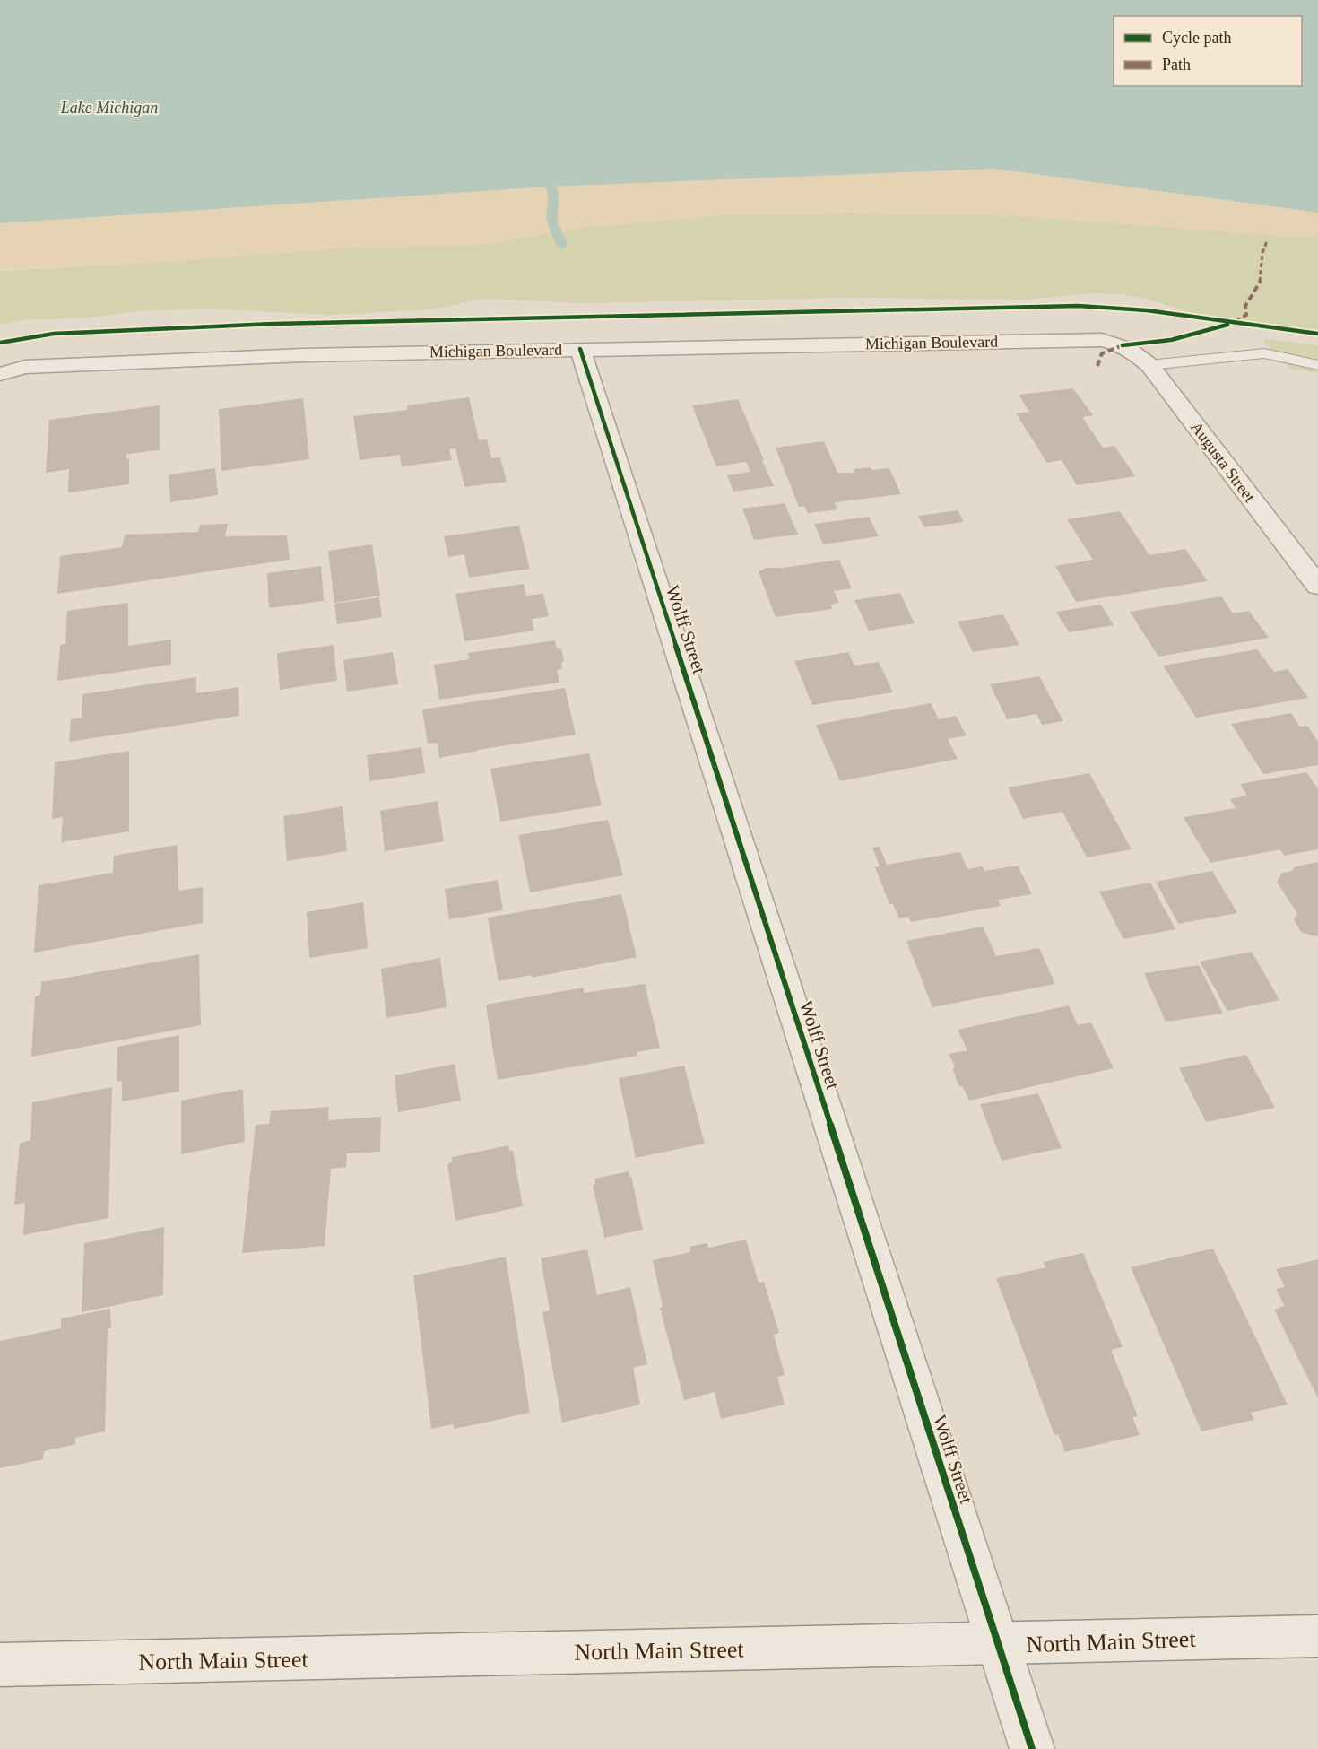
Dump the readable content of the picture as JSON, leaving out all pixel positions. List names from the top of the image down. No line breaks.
{"streets":{"street":["Michigan Boulevard","Augusta Street","Wolff Street","North Main Street"]},"crossings":[["Michigan Boulevard","Augusta Street"],["Michigan Boulevard","Wolff Street"],["Wolff Street","North Main Street"]],"water":["Lake Michigan"],"legend":["Cycle path","Path"]}
